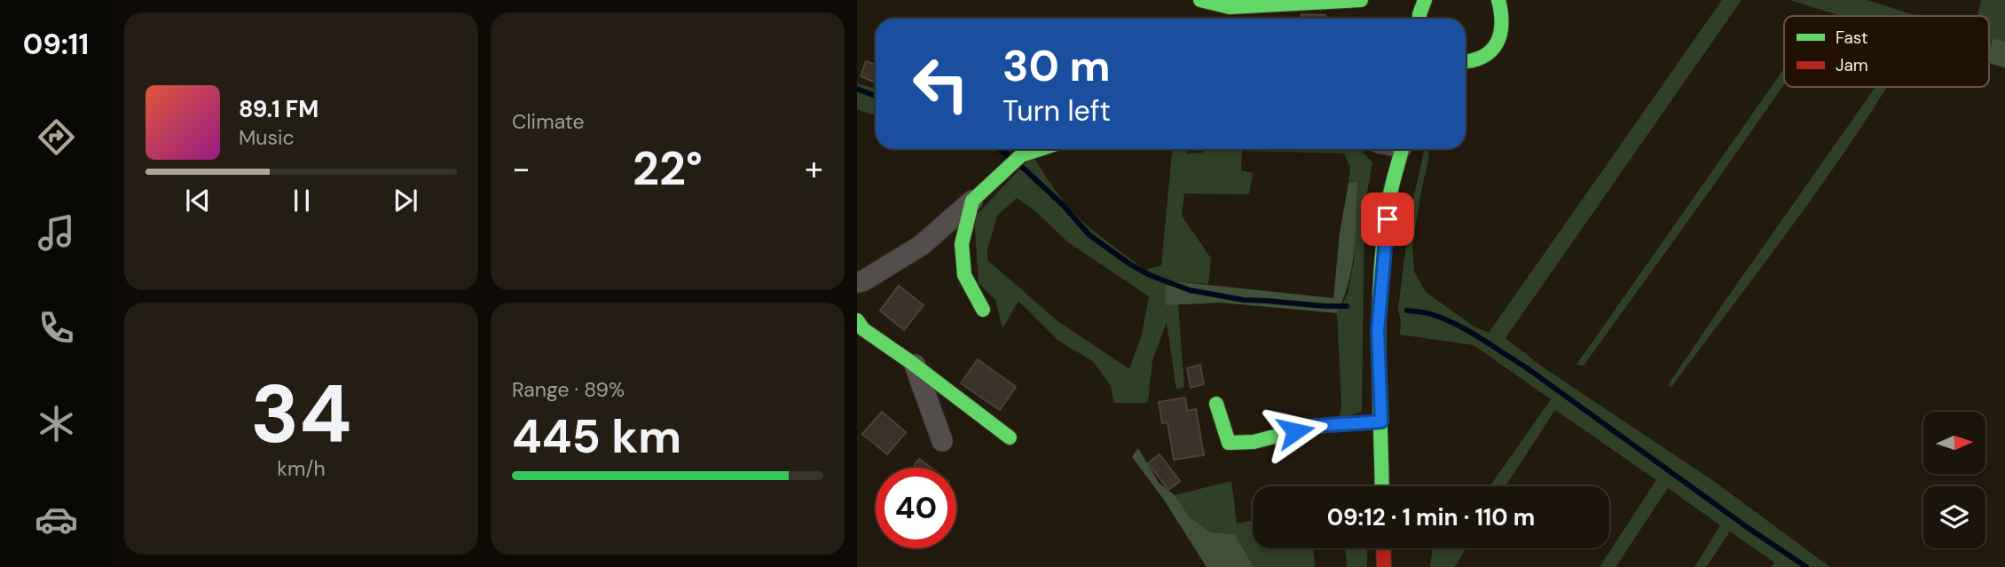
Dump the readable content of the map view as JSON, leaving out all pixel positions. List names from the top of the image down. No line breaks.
{"legend":["Fast","Jam"],"north":"right","page":{"tabs":"09:11","tile":["Climate",["34","km/h"],["Range · 89%","445 km"]],"turn":["30 m","Turn left"],"song":["89.1 FM","Music"],"heat":["−","22°","+"],"limit":"40","trip":"09:12 · 1 min · 110 m"}}
